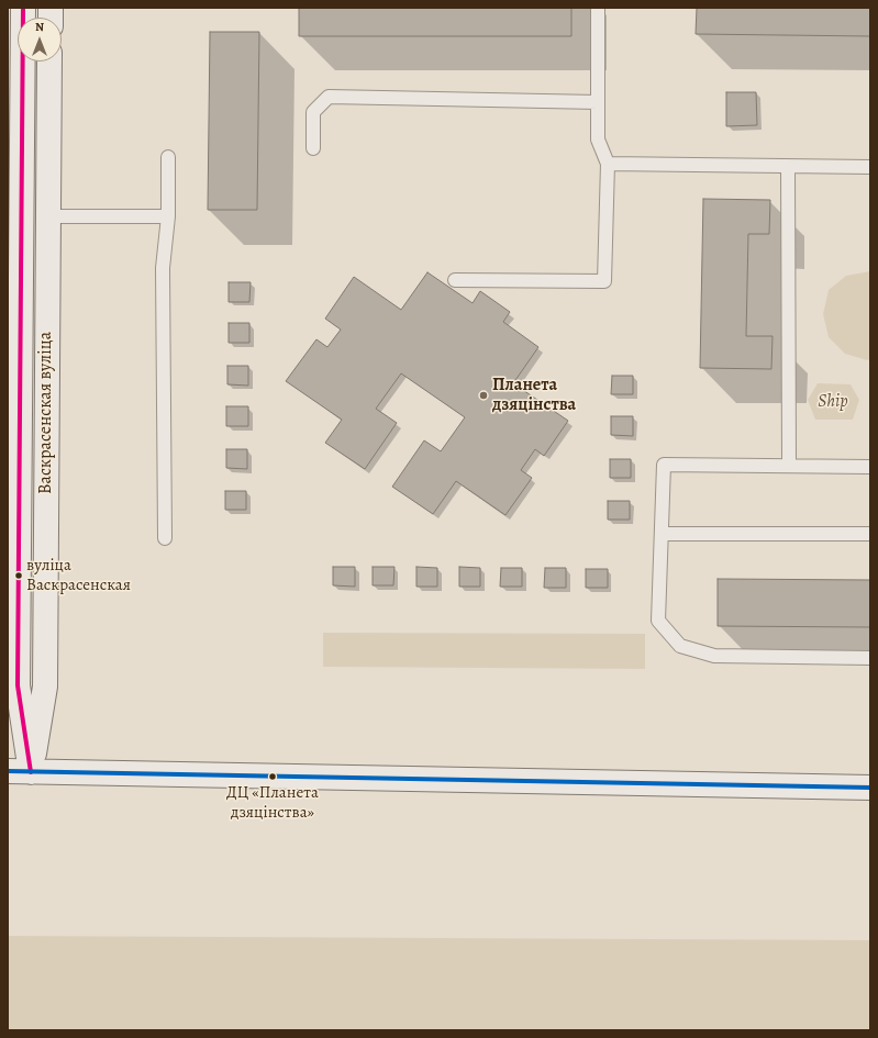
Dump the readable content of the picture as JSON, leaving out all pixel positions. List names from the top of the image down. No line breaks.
{"streets":{"main road":["Васкрасенская вуліца"]},"parks":["Ship"],"places":["Планета дзяцінства","вуліца Васкрасенская","ДЦ «Планета дзяцінства»"],"north":"top"}
